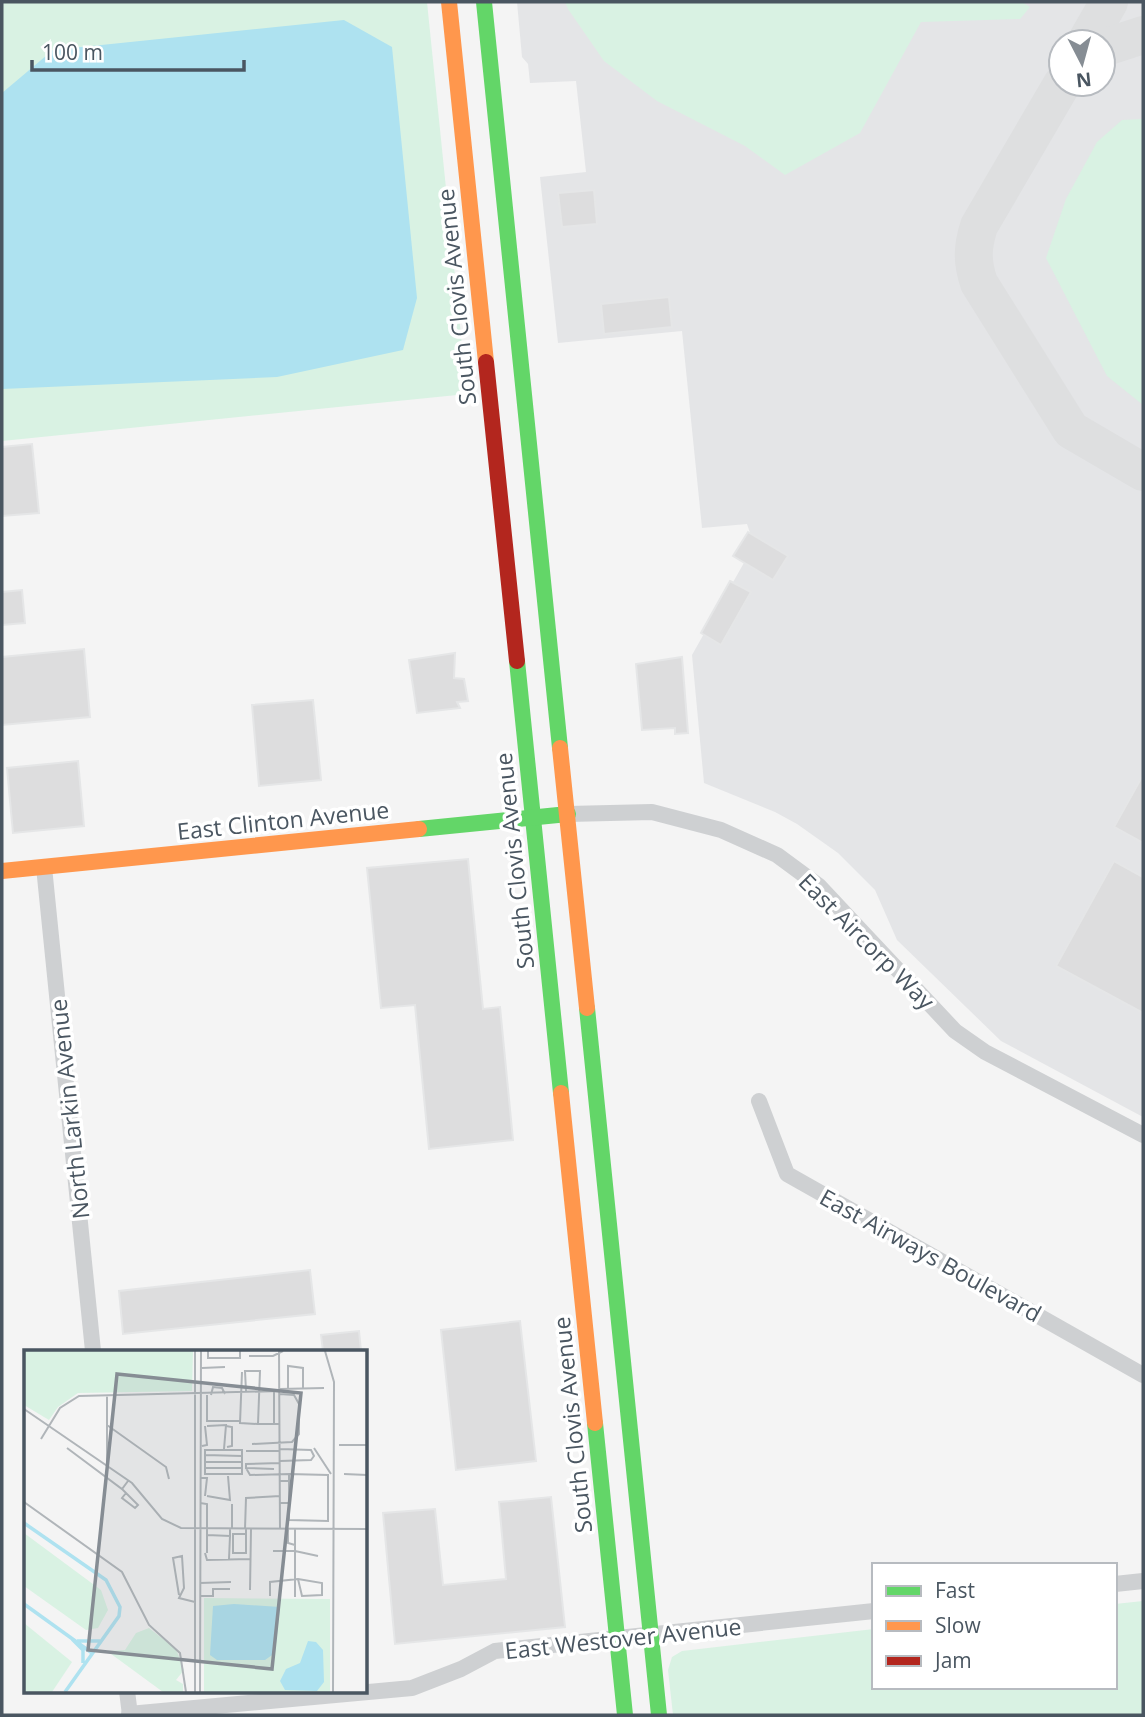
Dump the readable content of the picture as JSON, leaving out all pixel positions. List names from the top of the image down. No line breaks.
{"streets":{"main road":["South Clovis Avenue","East Clinton Avenue"],"street":["East Aircorp Way","North Larkin Avenue","East Airways Boulevard","East Westover Avenue"]},"crossings":[["South Clovis Avenue","East Clinton Avenue"],["South Clovis Avenue","East Aircorp Way"],["South Clovis Avenue","East Westover Avenue"],["East Clinton Avenue","East Aircorp Way"],["East Clinton Avenue","North Larkin Avenue"]],"legend":["Fast","Slow","Jam"],"scale_bar":"100 m","north":"bottom"}
